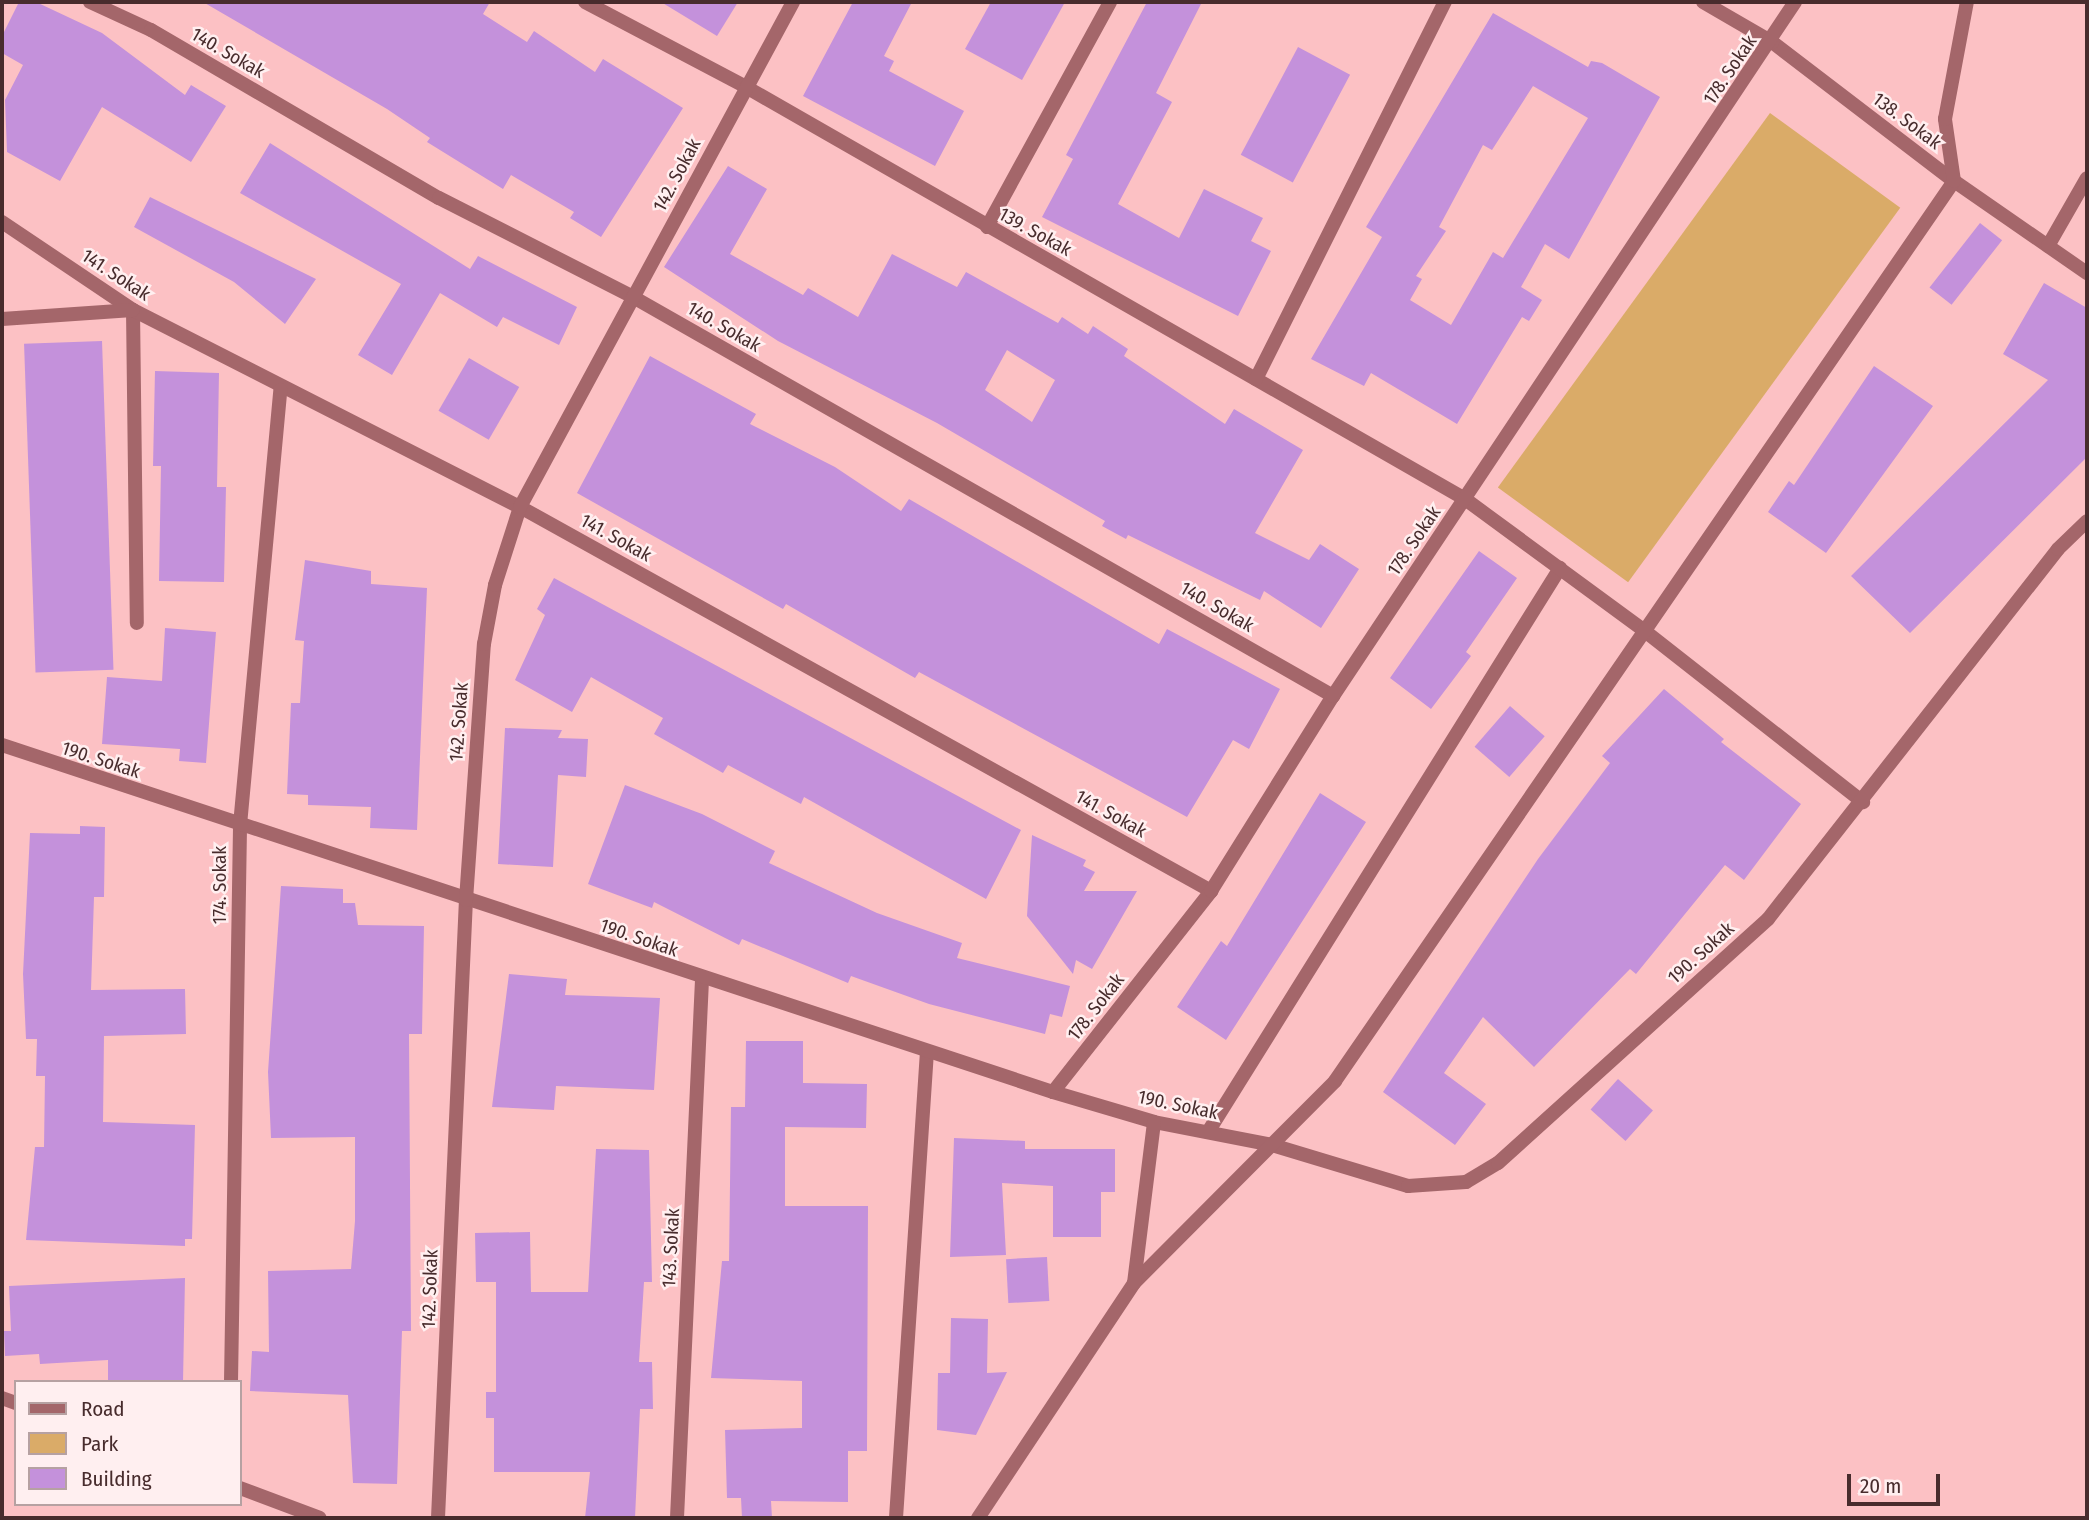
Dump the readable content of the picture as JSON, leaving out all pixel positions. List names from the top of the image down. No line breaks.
{"streets":{"street":["140. Sokak","178. Sokak","138. Sokak","142. Sokak","139. Sokak","141. Sokak","190. Sokak","174. Sokak","143. Sokak"]},"crossings":[["140. Sokak","178. Sokak"],["140. Sokak","142. Sokak"],["178. Sokak","138. Sokak"],["178. Sokak","139. Sokak"],["178. Sokak","141. Sokak"],["178. Sokak","190. Sokak"],["142. Sokak","139. Sokak"],["142. Sokak","141. Sokak"],["142. Sokak","190. Sokak"],["139. Sokak","190. Sokak"],["141. Sokak","174. Sokak"],["190. Sokak","174. Sokak"],["190. Sokak","143. Sokak"]],"legend":["Road","Park","Building"],"scale_bar":"20 m"}
